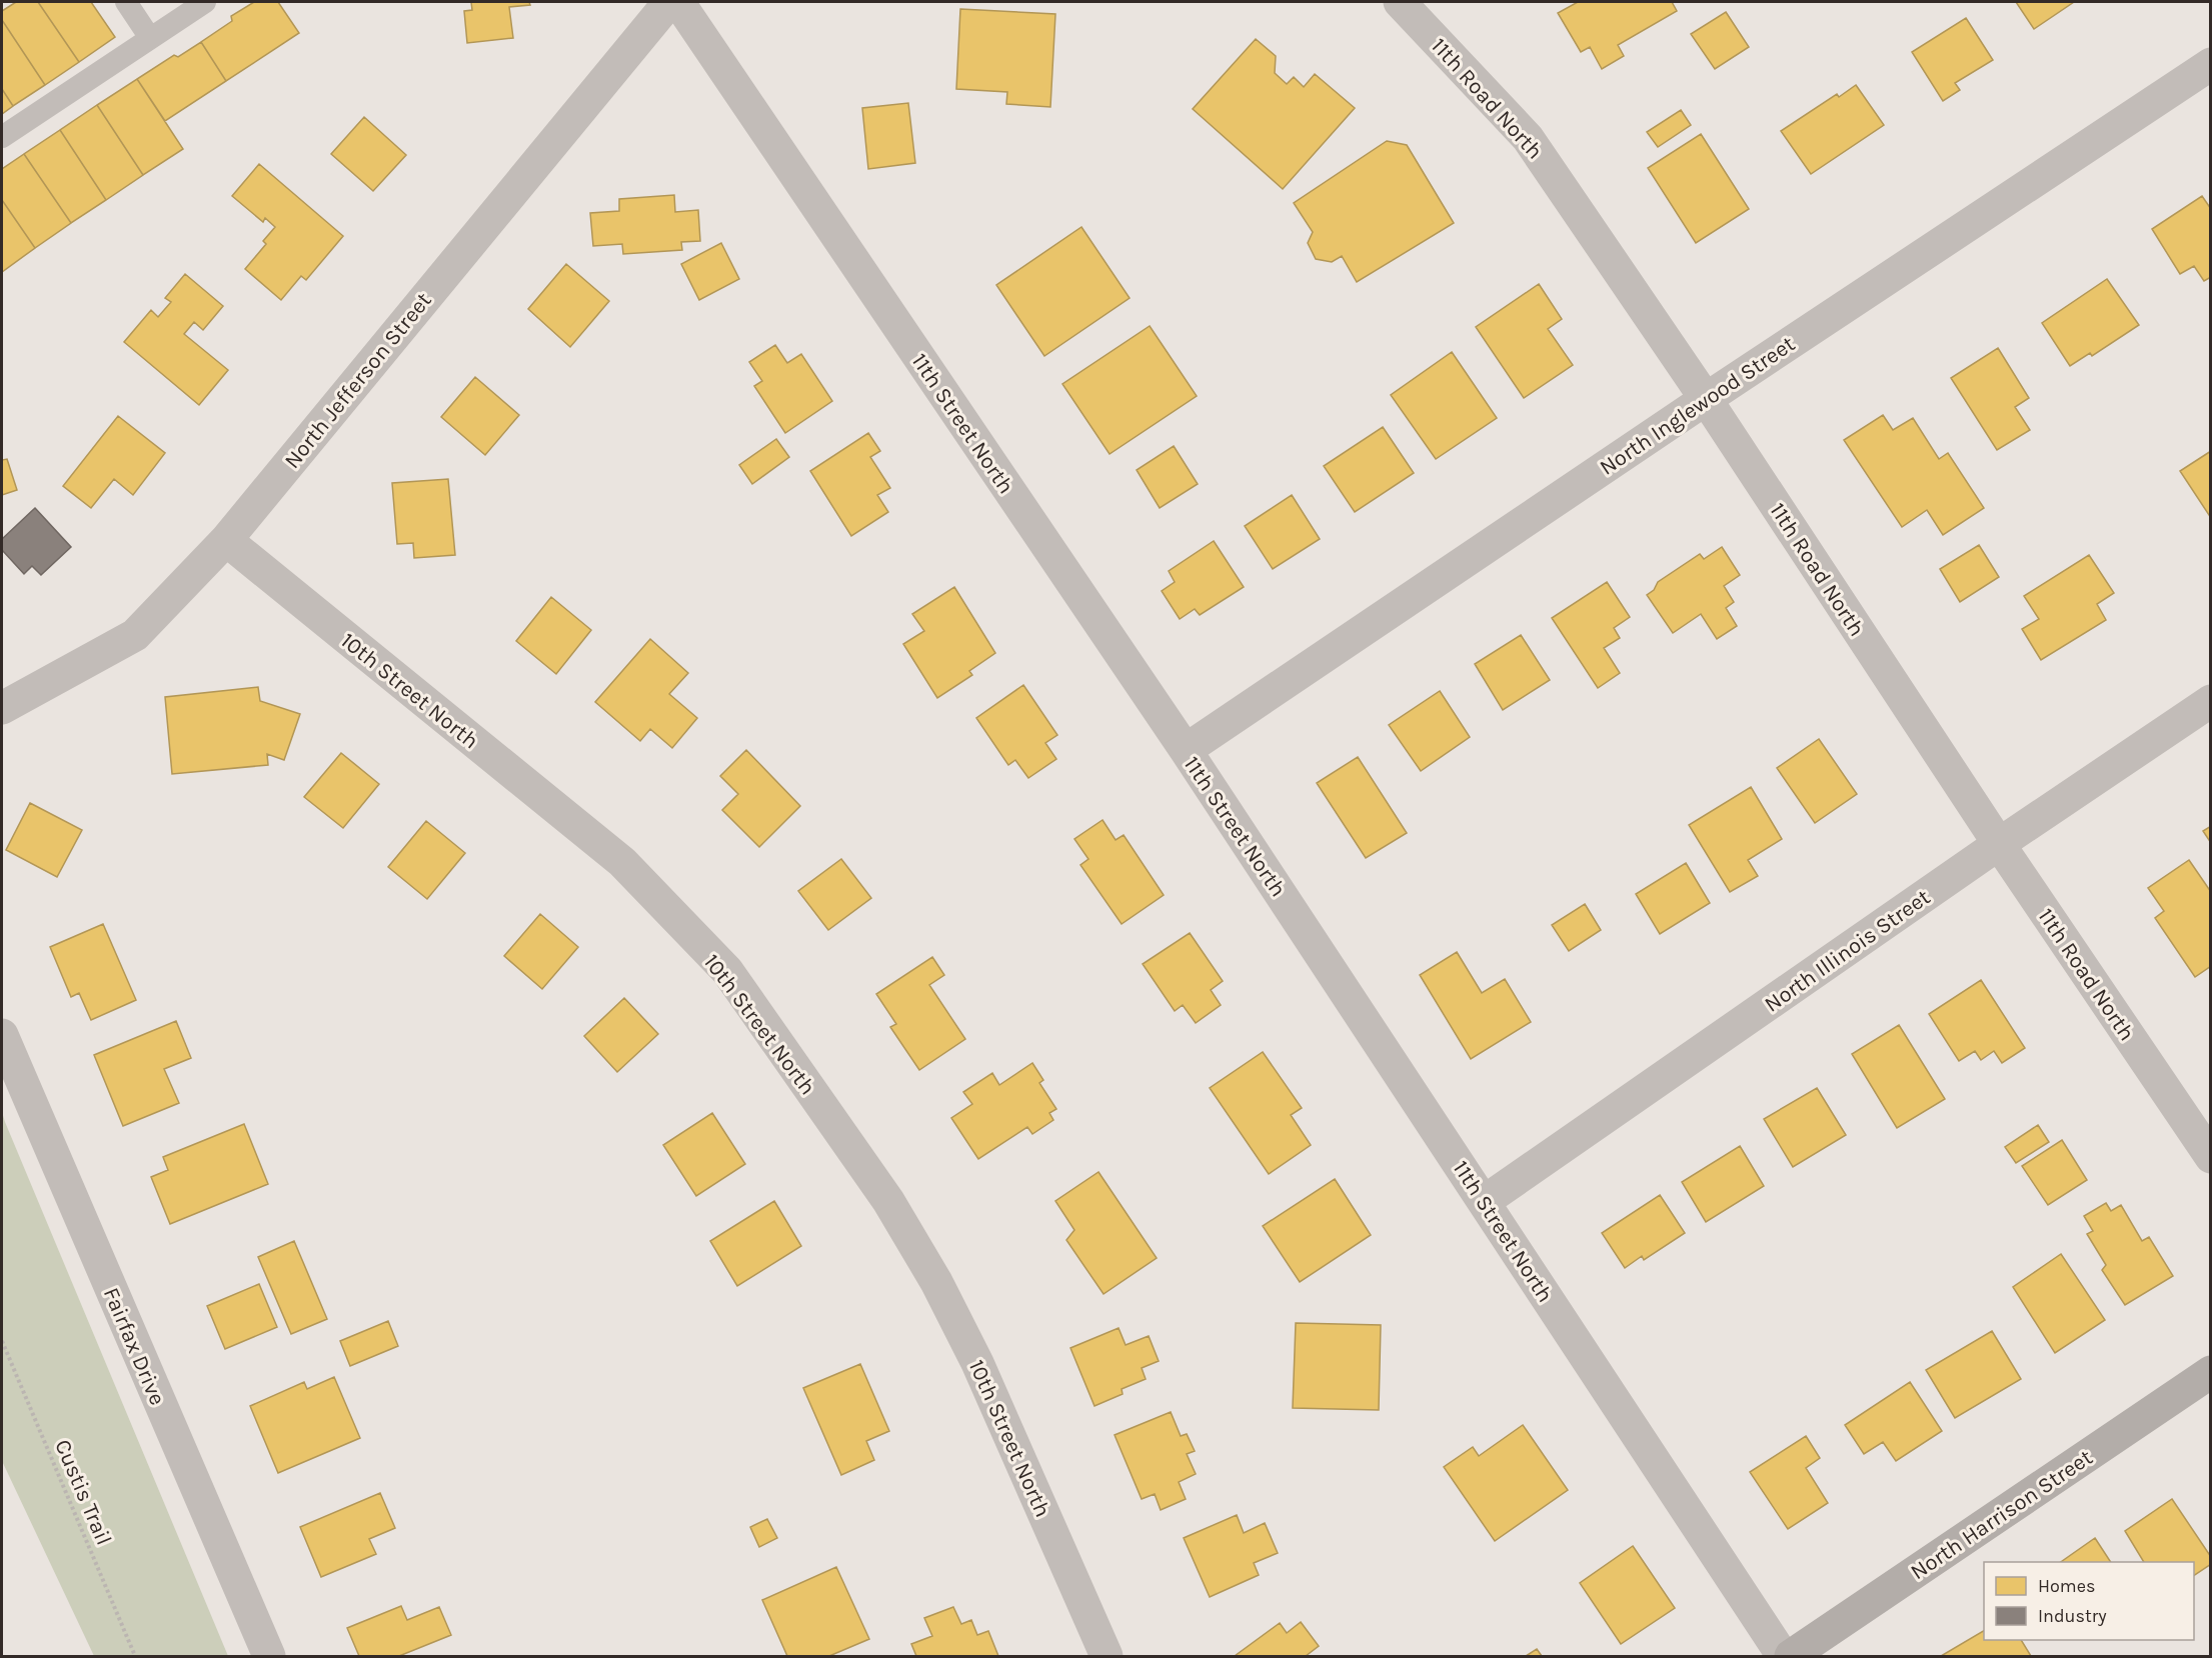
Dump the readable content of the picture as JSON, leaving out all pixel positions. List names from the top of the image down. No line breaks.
{"streets":{"street":["11th Road North","North Jefferson Street","North Inglewood Street","11th Street North","10th Street North","North Illinois Street","Fairfax Drive","North Harrison Street"],"path":["Custis Trail"]},"crossings":[["11th Road North","North Inglewood Street"],["11th Road North","North Illinois Street"],["North Jefferson Street","10th Street North"],["North Inglewood Street","11th Street North"],["11th Street North","North Illinois Street"]],"legend":["Homes","Industry"]}
